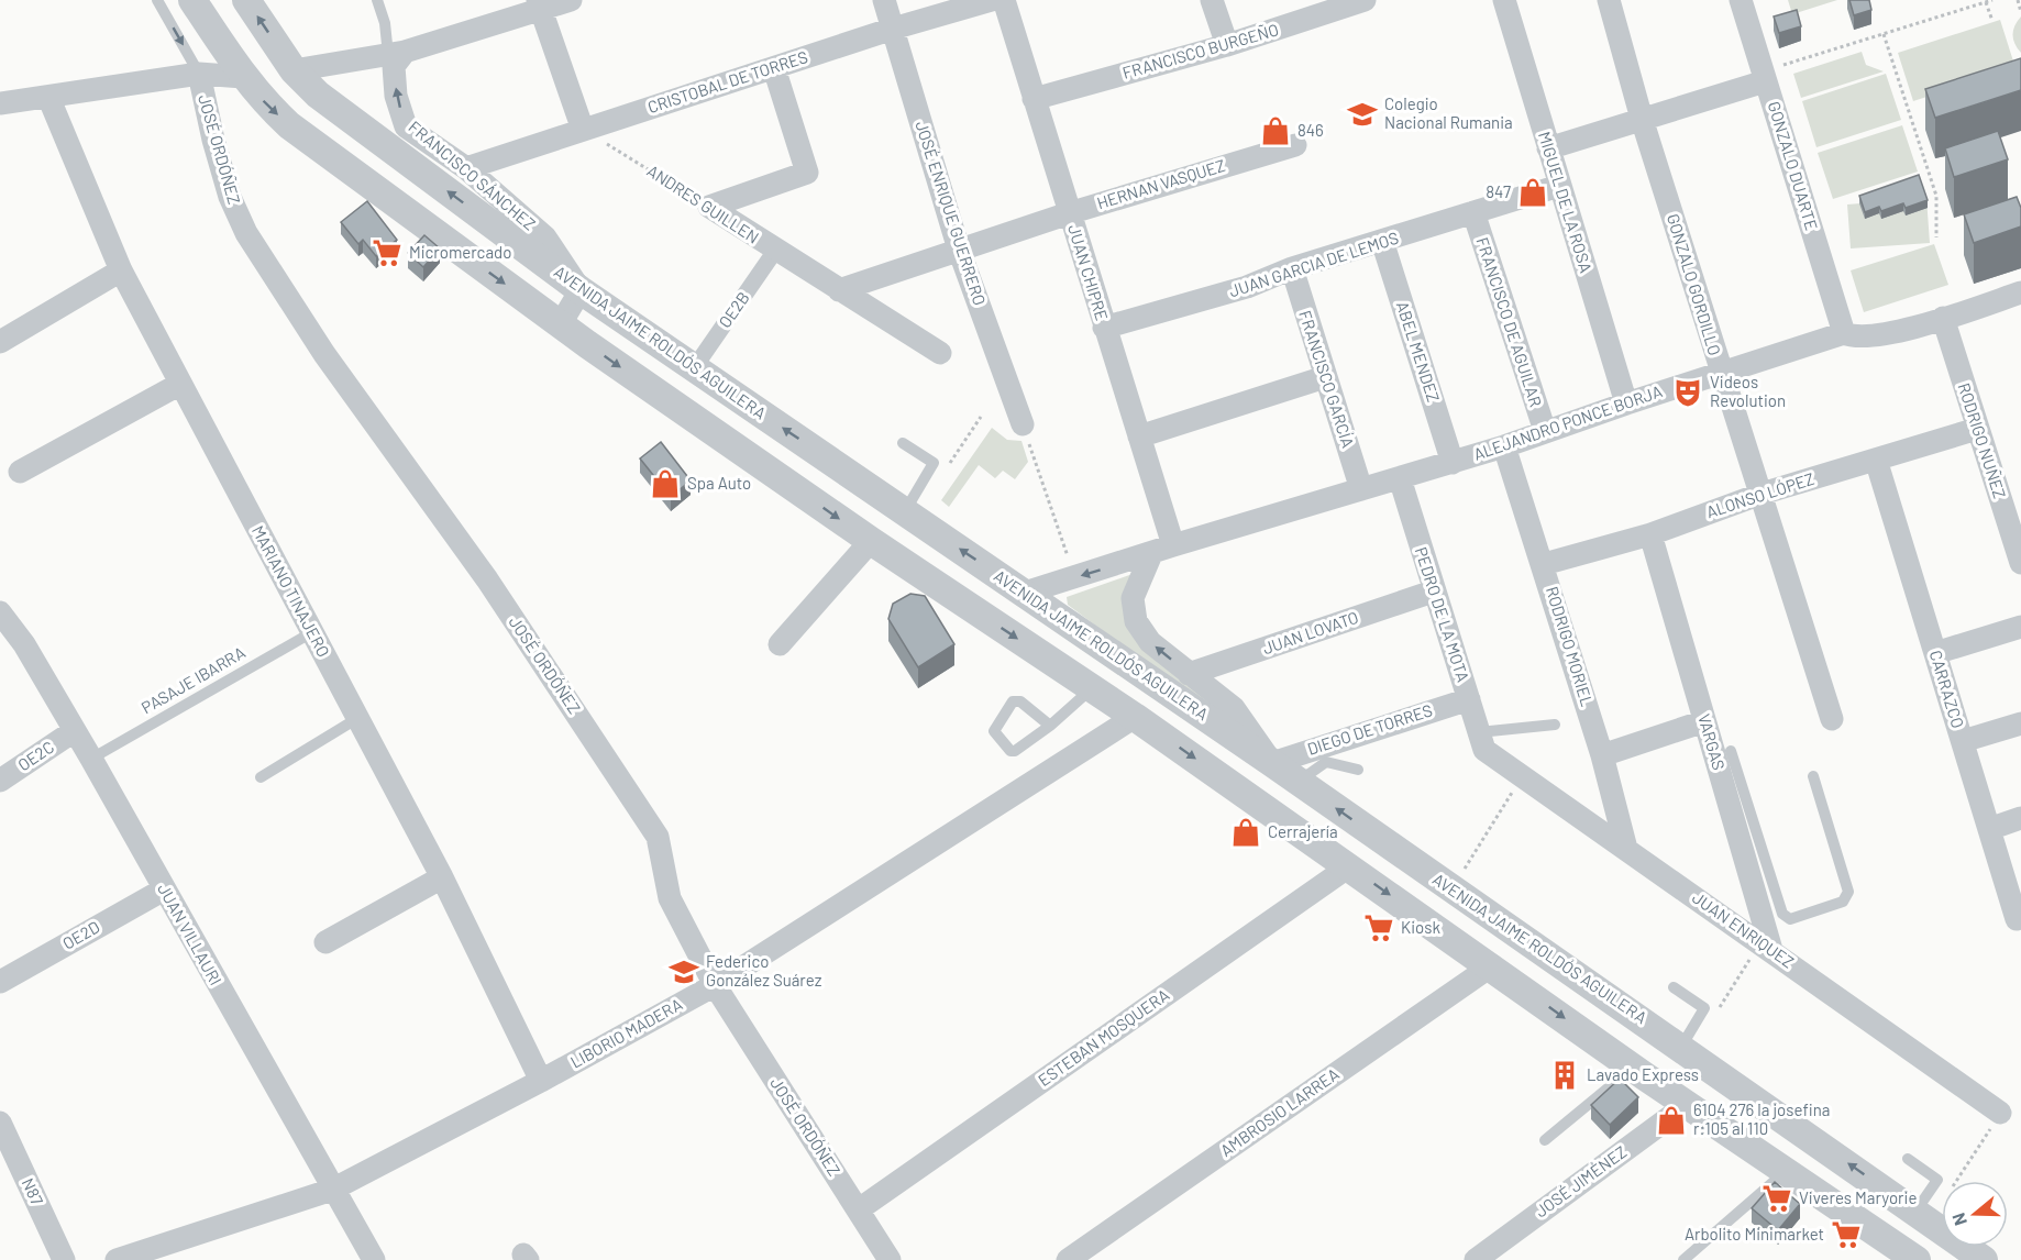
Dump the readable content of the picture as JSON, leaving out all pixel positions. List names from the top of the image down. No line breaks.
{"streets":{"street":["FRANCISCO BURGEÑO","CRISTOBAL DE TORRES","JOSÉ ORDÓÑEZ","GONZALO DUARTE","FRANCISCO SÁNCHEZ","HERNAN VASQUEZ","MIGUEL DE LA ROSA","ANDRES GUILLEN","JOSÉ ENRIQUE GUERRERO","JUAN GARCIA DE LEMOS","JUAN CHIPRE","GONZALO GORDILLO","OE2B","FRANCISCO DE AGUILAR","AVENIDA JAIME ROLDÓS AGUILERA","ABEL MENDEZ","FRANCISCO GARCÍA","ALEJANDRO PONCE BORJA","RODRIGO NUÑEZ","ALONSO LÓPEZ","MARIANO TINAJERO","PEDRO DE LA MOTA","JUAN LOVATO","RODRIGO MORIEL","CARRAZCO","DIEGO DE TORRES","VARGAS","OE2C","JUAN ENRIQUEZ","JUAN VILLAURI","OE2D","LIBORIO MADERA","ESTEBAN MOSQUERA","AMBROSIO LARREA","JOSÉ JIMÉNEZ","N87"],"lane":["PASAJE IBARRA"]},"crossings":[["FRANCISCO BURGEÑO","JUAN CHIPRE"],["CRISTOBAL DE TORRES","FRANCISCO SÁNCHEZ"],["CRISTOBAL DE TORRES","ANDRES GUILLEN"],["CRISTOBAL DE TORRES","JOSÉ ENRIQUE GUERRERO"],["JOSÉ ORDÓÑEZ","LIBORIO MADERA"],["JOSÉ ORDÓÑEZ","ESTEBAN MOSQUERA"],["GONZALO DUARTE","ALEJANDRO PONCE BORJA"],["FRANCISCO SÁNCHEZ","AVENIDA JAIME ROLDÓS AGUILERA"],["HERNAN VASQUEZ","ANDRES GUILLEN"],["HERNAN VASQUEZ","JOSÉ ENRIQUE GUERRERO"],["HERNAN VASQUEZ","JUAN CHIPRE"],["MIGUEL DE LA ROSA","JUAN GARCIA DE LEMOS"],["MIGUEL DE LA ROSA","ALEJANDRO PONCE BORJA"],["ANDRES GUILLEN","OE2B"],["JUAN GARCIA DE LEMOS","JUAN CHIPRE"],["JUAN GARCIA DE LEMOS","FRANCISCO DE AGUILAR"],["JUAN GARCIA DE LEMOS","ABEL MENDEZ"],["JUAN GARCIA DE LEMOS","FRANCISCO GARCÍA"],["JUAN CHIPRE","ALEJANDRO PONCE BORJA"],["GONZALO GORDILLO","ALEJANDRO PONCE BORJA"],["GONZALO GORDILLO","ALONSO LÓPEZ"],["OE2B","AVENIDA JAIME ROLDÓS AGUILERA"],["FRANCISCO DE AGUILAR","ALEJANDRO PONCE BORJA"],["AVENIDA JAIME ROLDÓS AGUILERA","ALEJANDRO PONCE BORJA"],["AVENIDA JAIME ROLDÓS AGUILERA","DIEGO DE TORRES"],["ABEL MENDEZ","ALEJANDRO PONCE BORJA"],["FRANCISCO GARCÍA","ALEJANDRO PONCE BORJA"],["ALEJANDRO PONCE BORJA","RODRIGO NUÑEZ"],["ALEJANDRO PONCE BORJA","PEDRO DE LA MOTA"],["ALEJANDRO PONCE BORJA","RODRIGO MORIEL"],["RODRIGO NUÑEZ","ALONSO LÓPEZ"],["ALONSO LÓPEZ","RODRIGO MORIEL"],["ALONSO LÓPEZ","CARRAZCO"],["ALONSO LÓPEZ","VARGAS"],["MARIANO TINAJERO","PASAJE IBARRA"],["MARIANO TINAJERO","LIBORIO MADERA"],["PEDRO DE LA MOTA","JUAN LOVATO"],["PEDRO DE LA MOTA","DIEGO DE TORRES"],["PEDRO DE LA MOTA","JUAN ENRIQUEZ"],["RODRIGO MORIEL","JUAN ENRIQUEZ"],["PASAJE IBARRA","JUAN VILLAURI"],["VARGAS","JUAN ENRIQUEZ"],["OE2C","JUAN VILLAURI"],["JUAN VILLAURI","OE2D"],["JUAN VILLAURI","LIBORIO MADERA"]],"places":{"school or university":["Colegio Nacional Rumania","Federico González Suárez"],"shop":["846","847","Spa Auto","Cerrajería","6104 276 la josefina r:105 al 110"],"supermarket":["Micromercado","Kiosk","Viveres Maryorie","Arbolito Minimarket"],"theatre":["Videos Revolution"],"building":["Lavado Express"]},"north":"left"}
